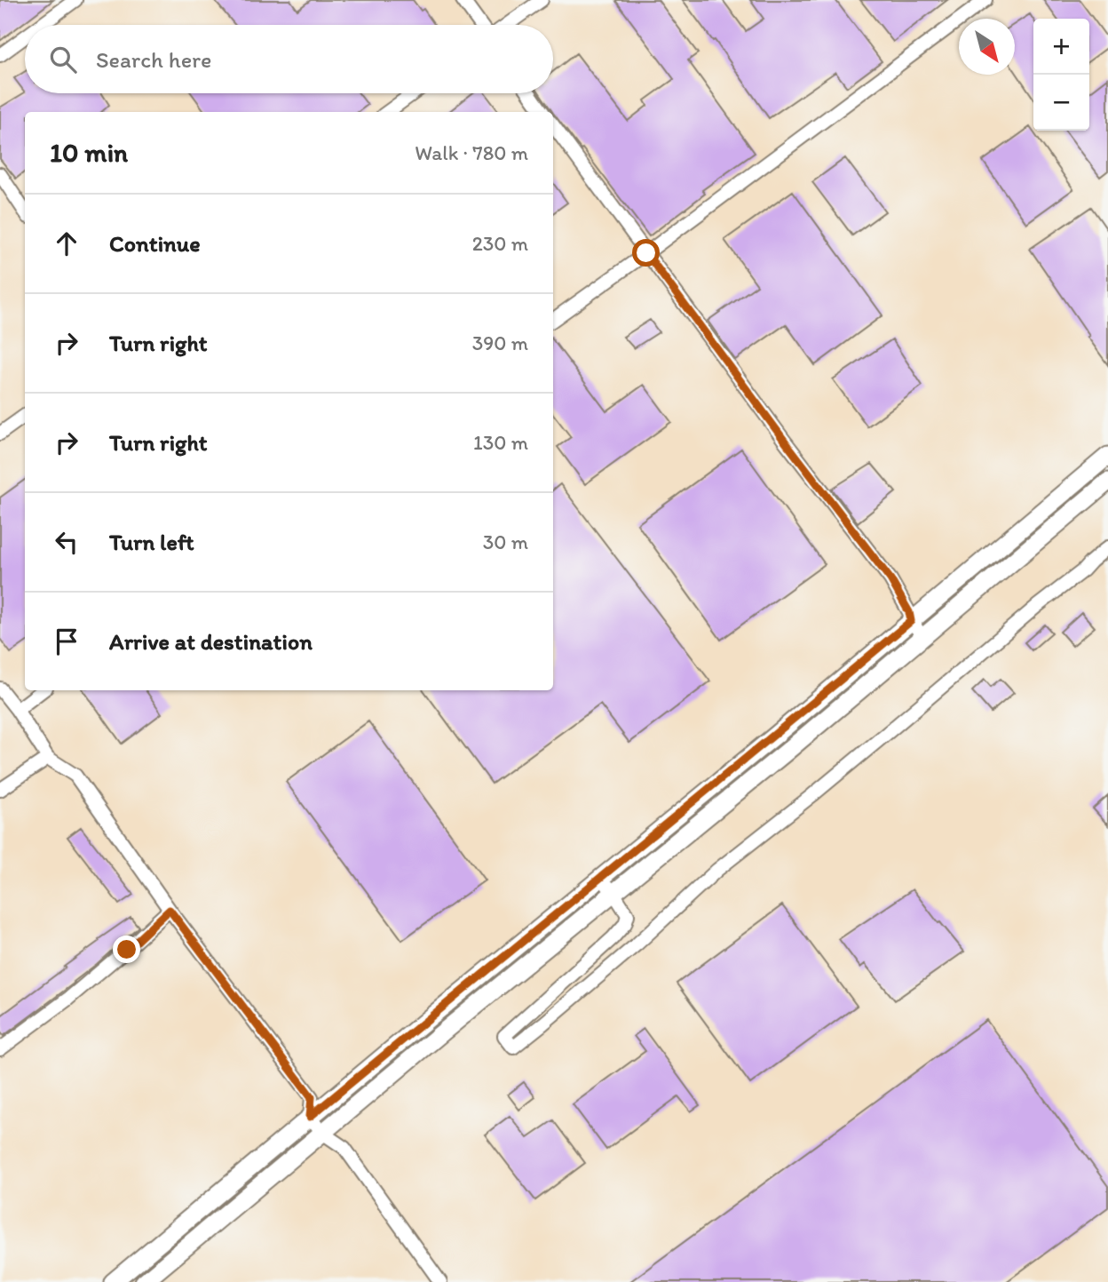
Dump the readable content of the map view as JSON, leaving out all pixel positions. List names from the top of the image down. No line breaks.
{"north":"bottom right","page":{"map_buttons":["+","−"],"search":"Search here","heading":["10 min","Walk · 780 m"],"list":[["Continue","230 m"],["Turn right","390 m"],["Turn right","130 m"],["Turn left","30 m"],"Arrive at destination"]}}
